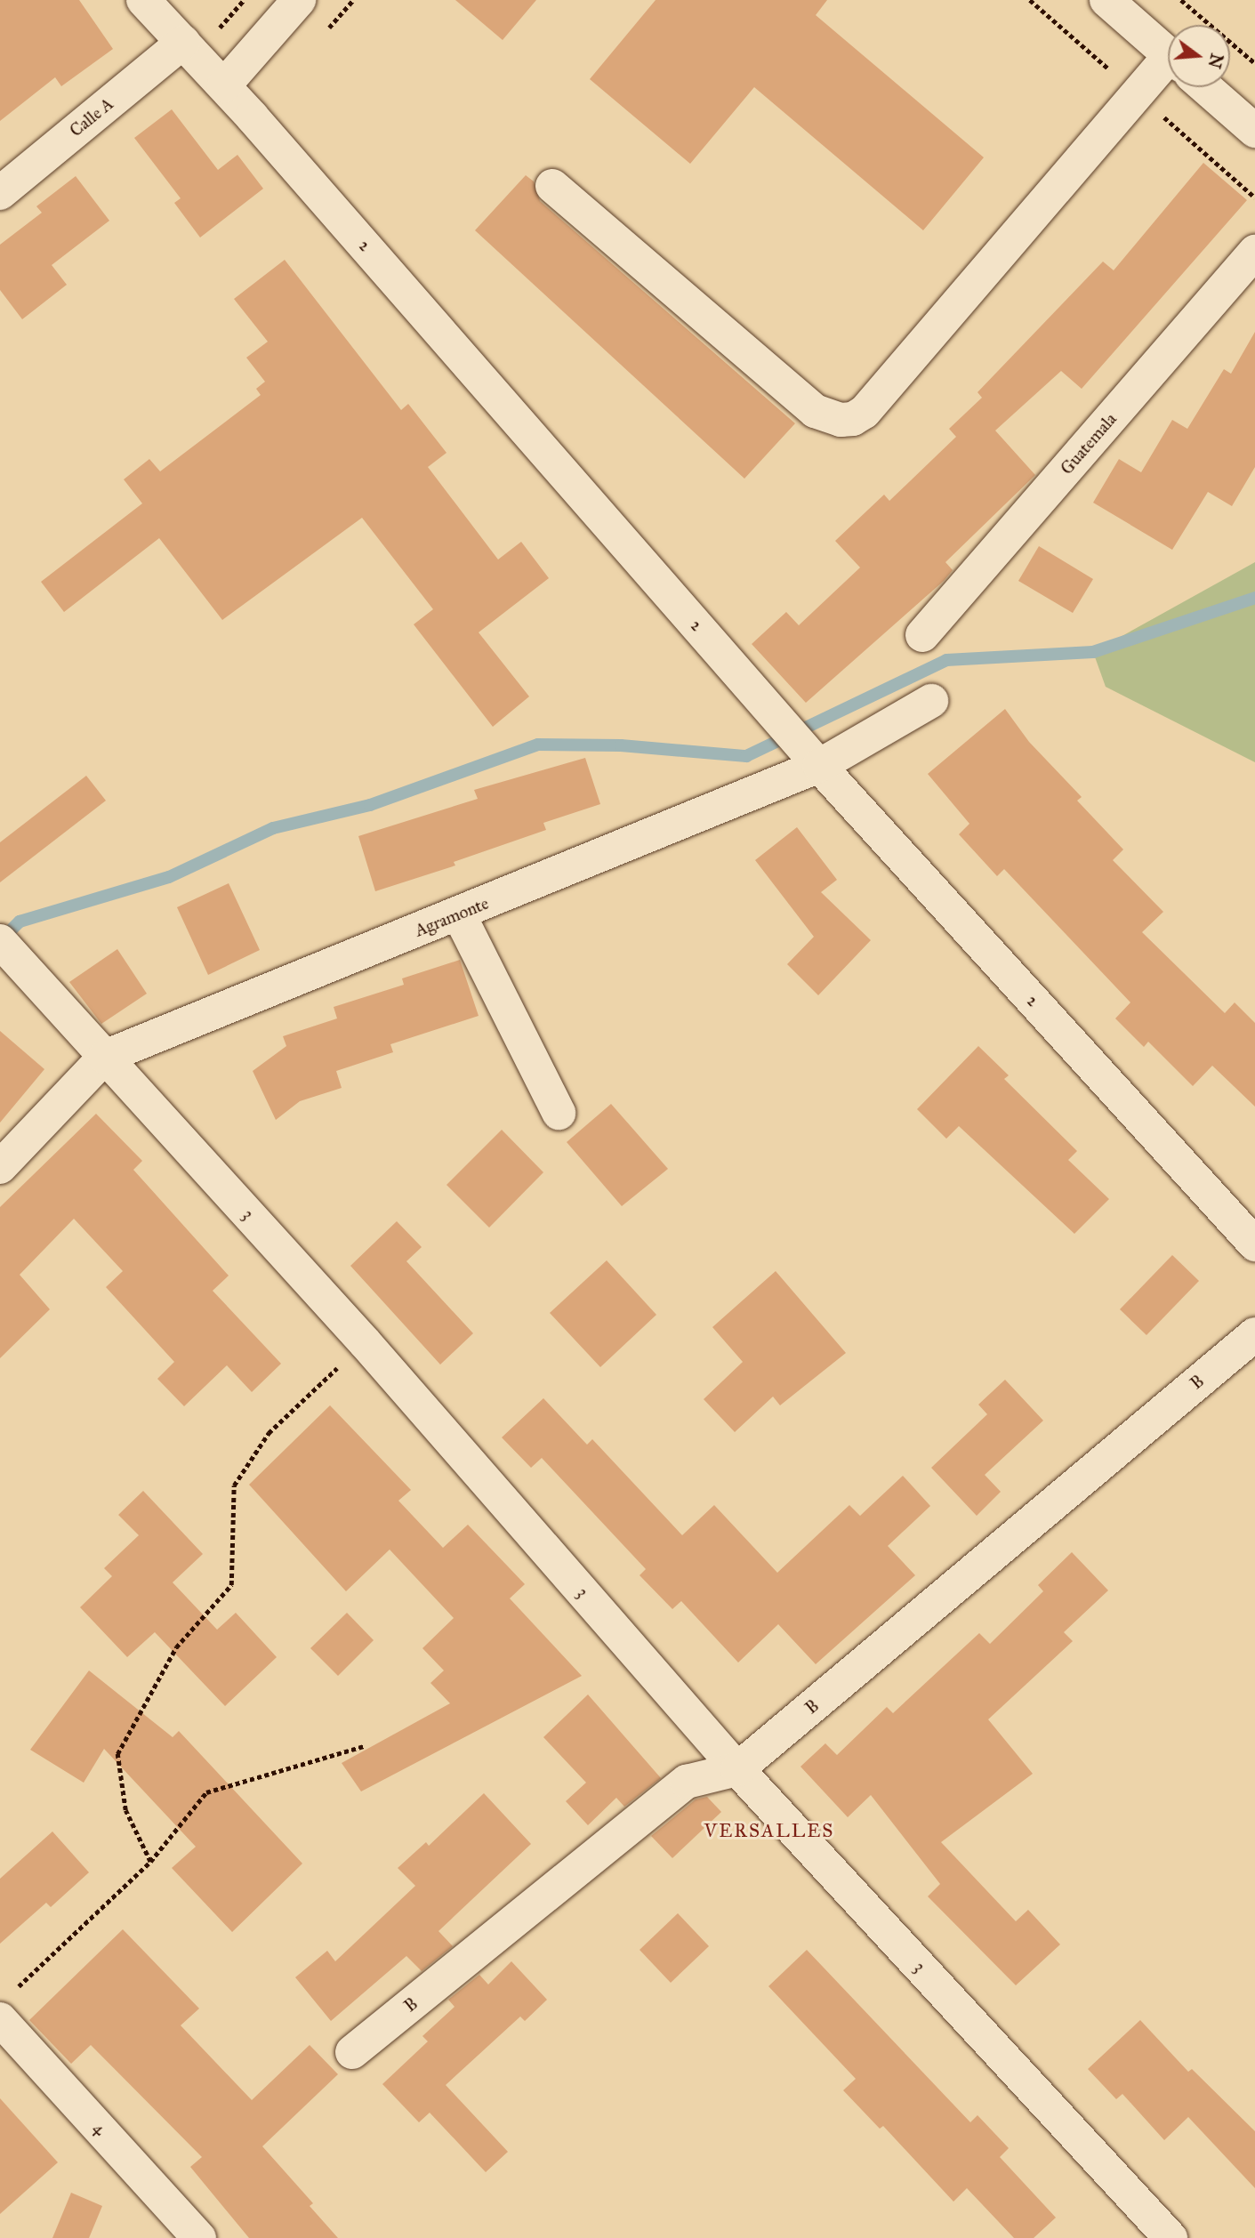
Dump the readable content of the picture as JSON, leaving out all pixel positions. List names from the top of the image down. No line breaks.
{"streets":{"street":["Calle A","2","Guatemala","Agramonte","3","B","4"]},"crossings":[["Calle A","2"],["2","Agramonte"],["Agramonte","3"],["3","B"]],"districts":["VERSALLES"],"north":"right"}
